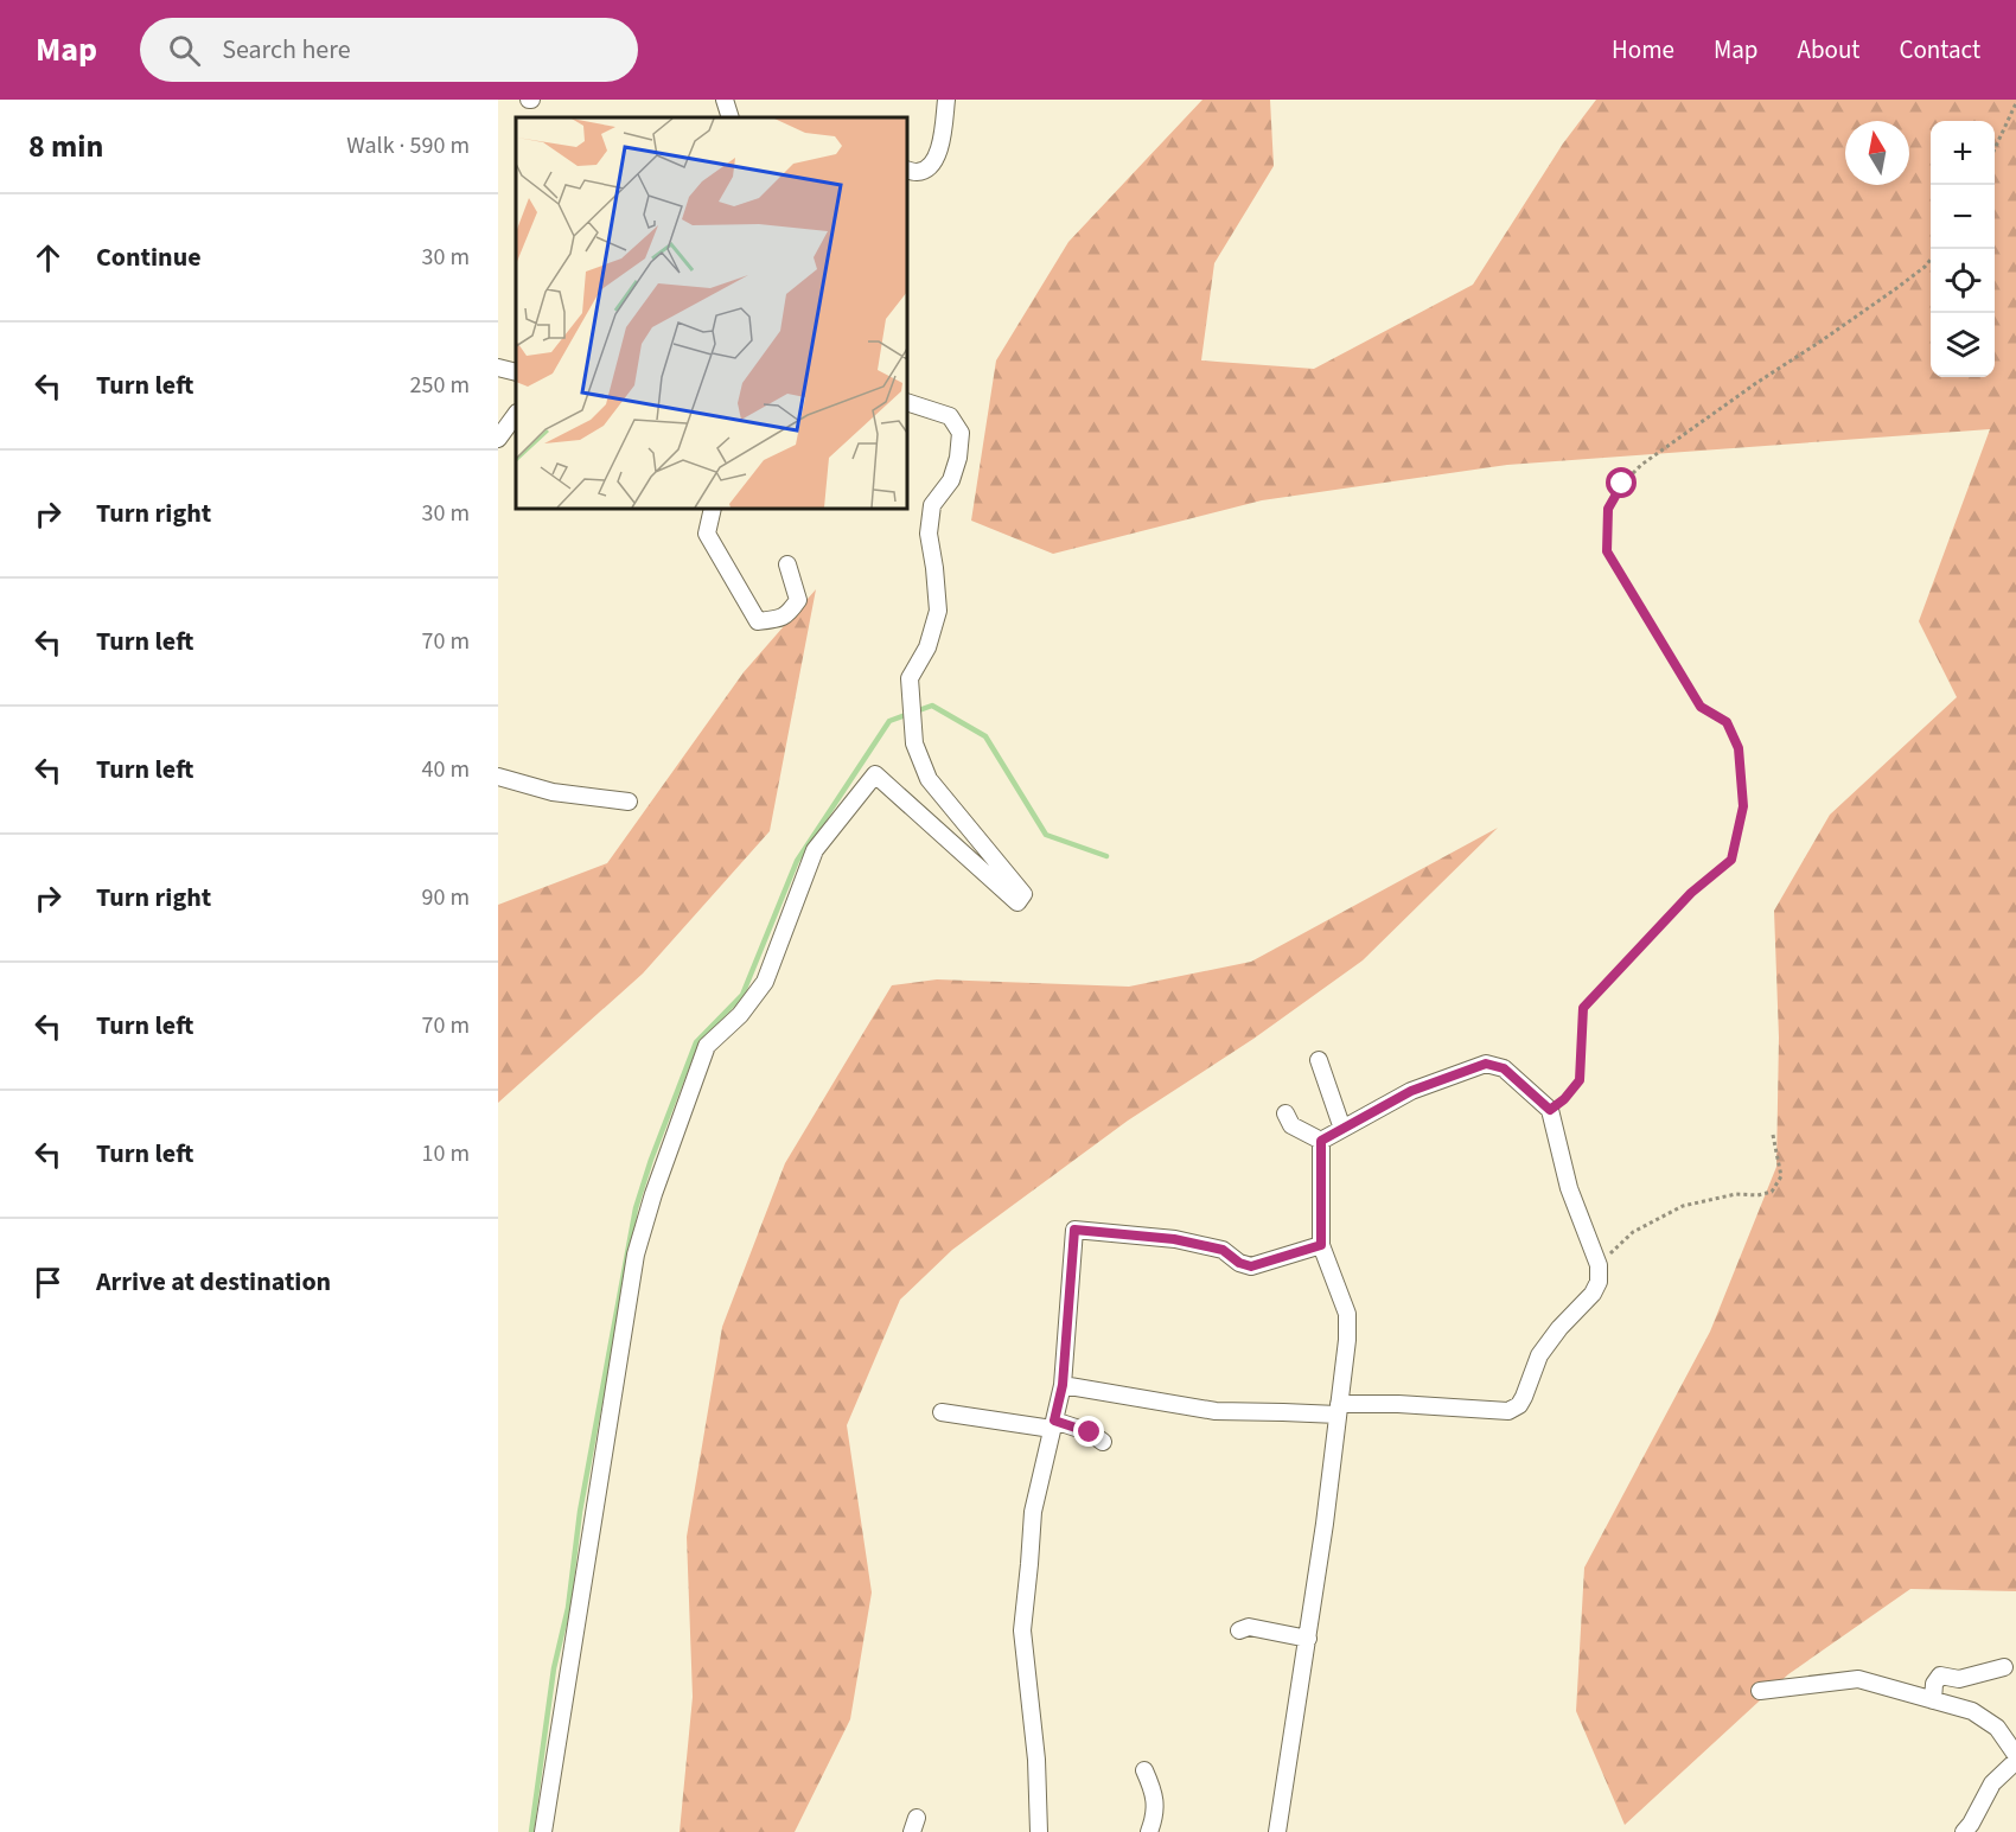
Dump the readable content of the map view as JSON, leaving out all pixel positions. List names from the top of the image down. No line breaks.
{"north":"top","page":{"header":"Map","search":"Search here","nav":["Home","Map","About","Contact"],"heading":["8 min","Walk · 590 m"],"map_buttons":["+","−"],"list":[["Continue","30 m"],["Turn left","250 m"],["Turn right","30 m"],["Turn left","70 m"],["Turn left","40 m"],["Turn right","90 m"],["Turn left","70 m"],["Turn left","10 m"],"Arrive at destination"]}}
